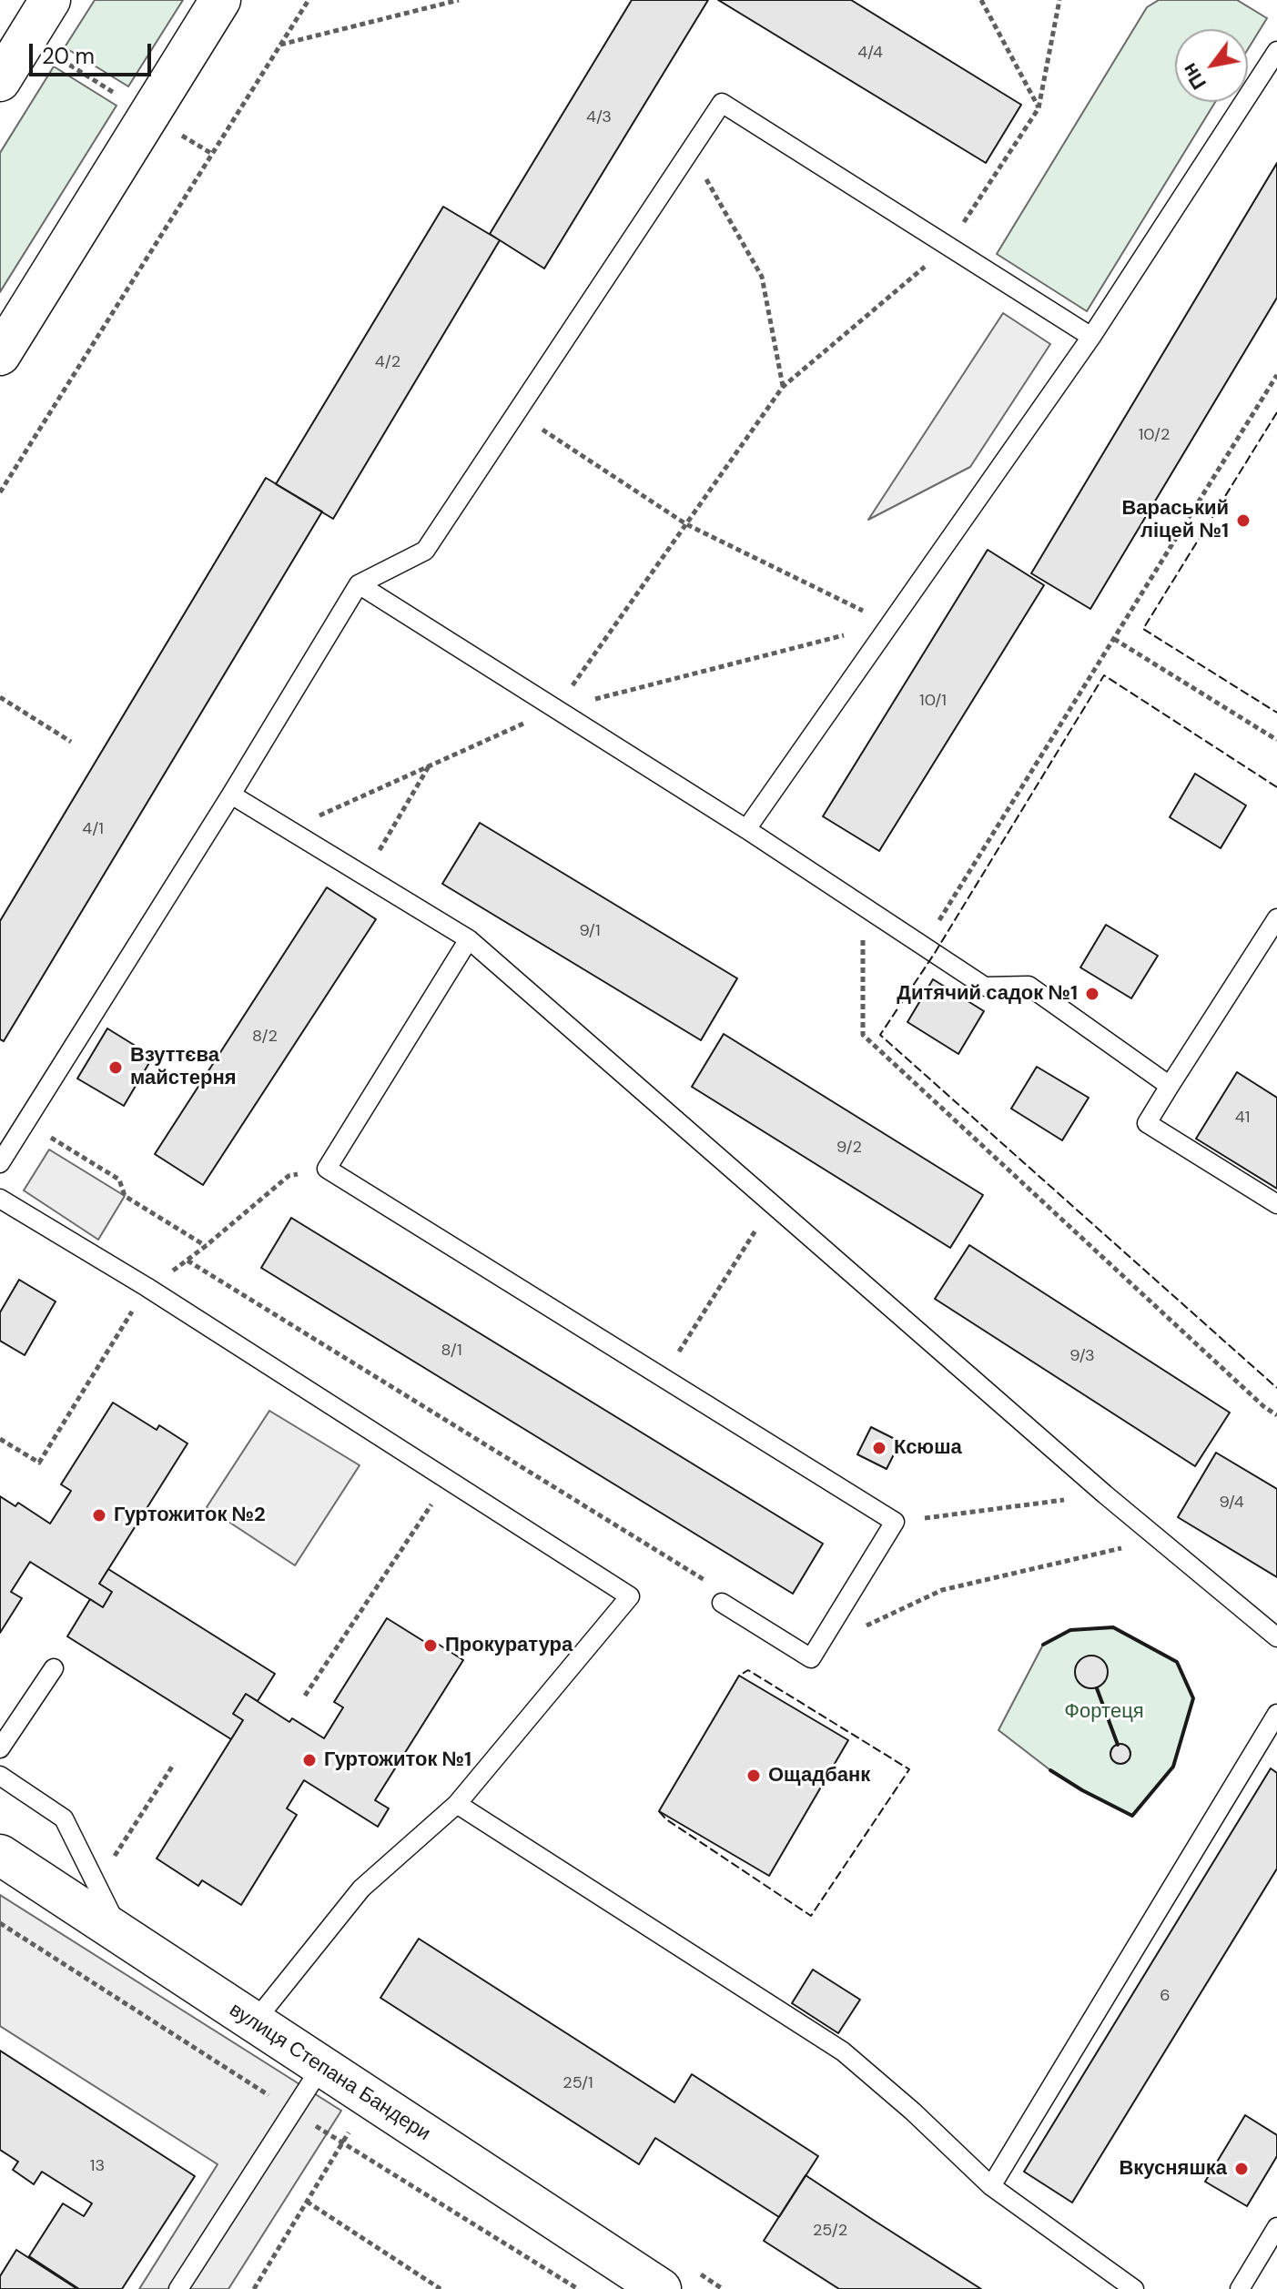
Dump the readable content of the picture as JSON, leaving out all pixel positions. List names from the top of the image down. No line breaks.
{"streets":{"street":["вулиця Степана Бандери"]},"parks":["Фортеця"],"places":["Вараський ліцей №1","Дитячий садок №1","Взуттєва майстерня","Ксюша","Гуртожиток №2","Прокуратура","Гуртожиток №1","Ощадбанк","Вкусняшка"],"house_numbers":["4/4","4/3","4/2","10/2","10/1","4/1","9/1","8/2","41","9/2","8/1","9/3","9/4","6","25/1","13","25/2"],"scale_bar":"20 m","north":"bottom left"}
